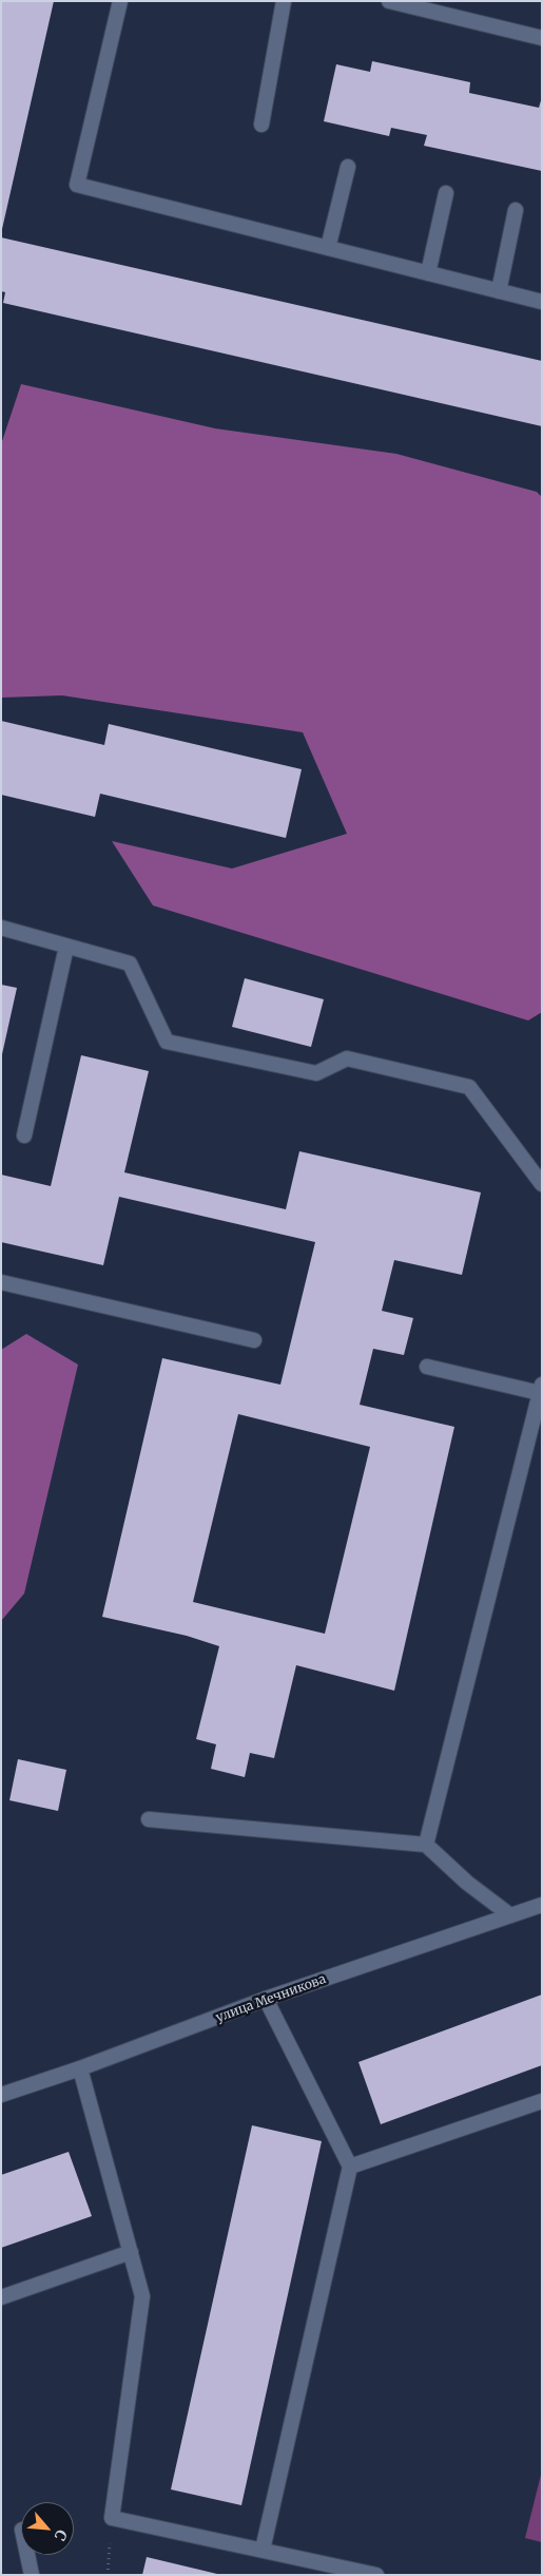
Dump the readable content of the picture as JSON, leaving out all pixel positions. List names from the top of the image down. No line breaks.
{"streets":{"street":["улица Мечникова"]},"north":"bottom right"}
